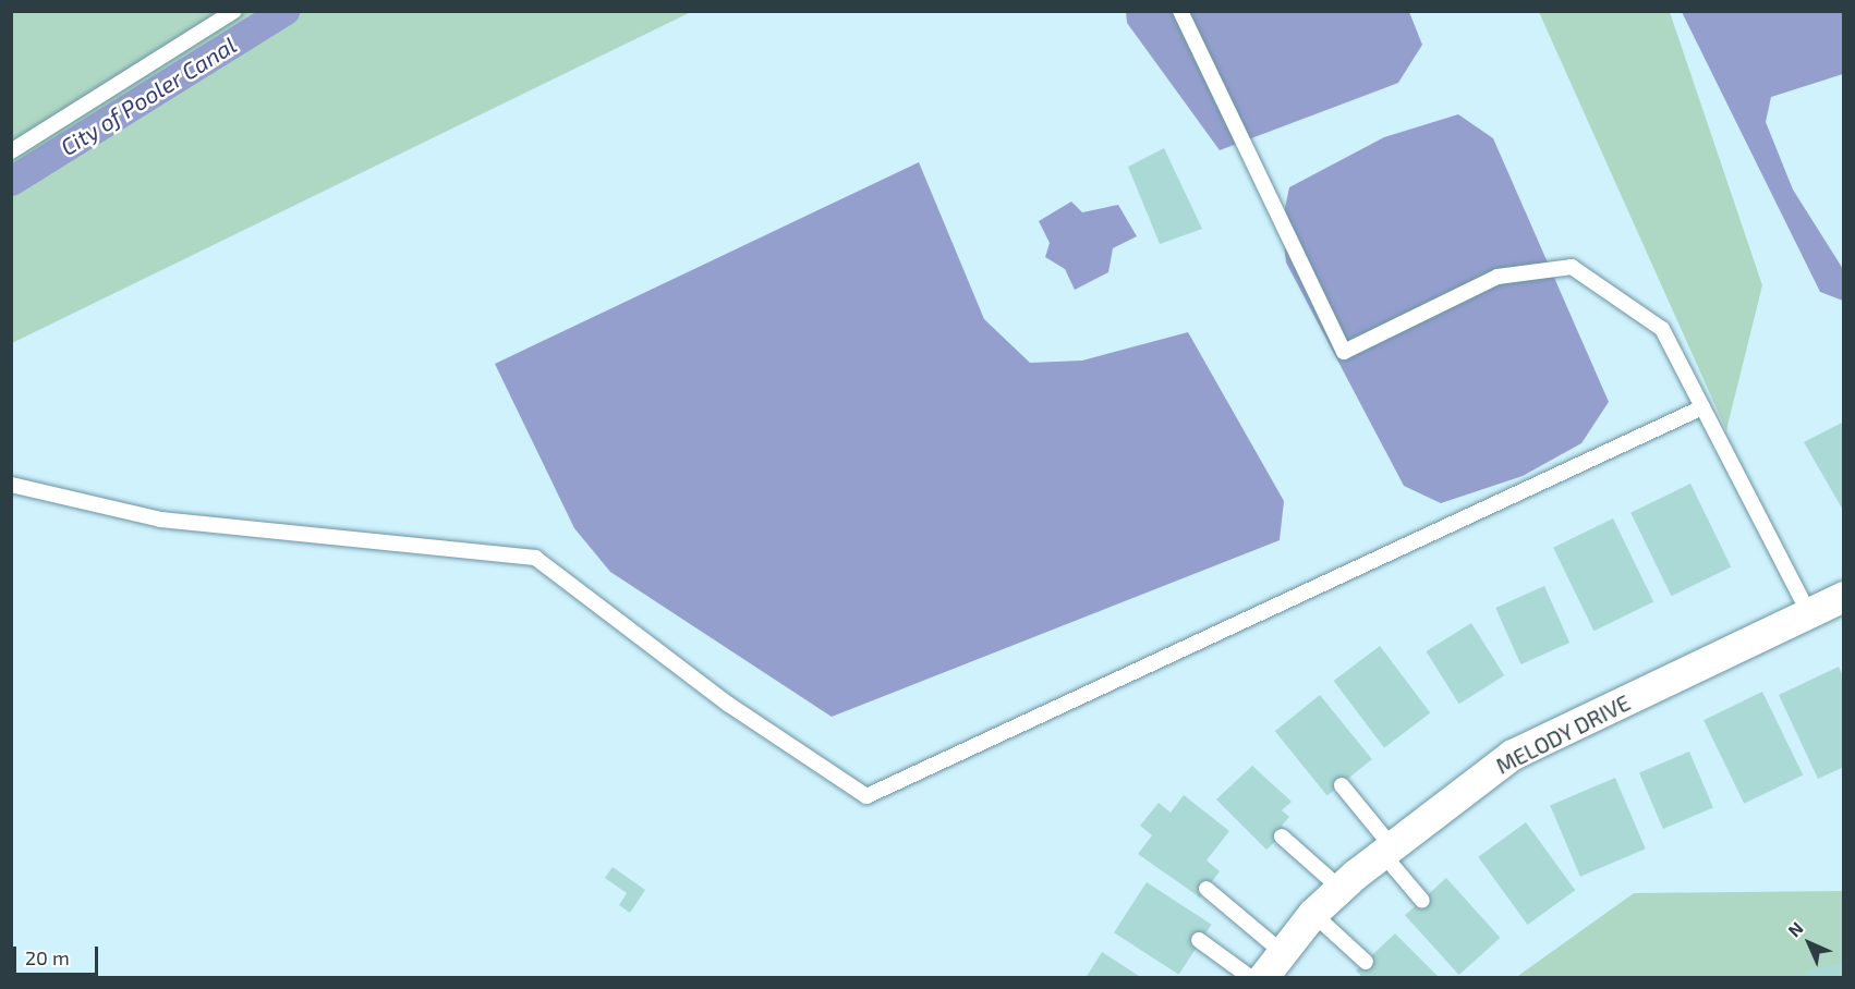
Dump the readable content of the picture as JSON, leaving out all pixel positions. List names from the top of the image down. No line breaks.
{"streets":{"street":["MELODY DRIVE"]},"water":["City of Pooler Canal"],"scale_bar":"20 m","north":"top left"}
